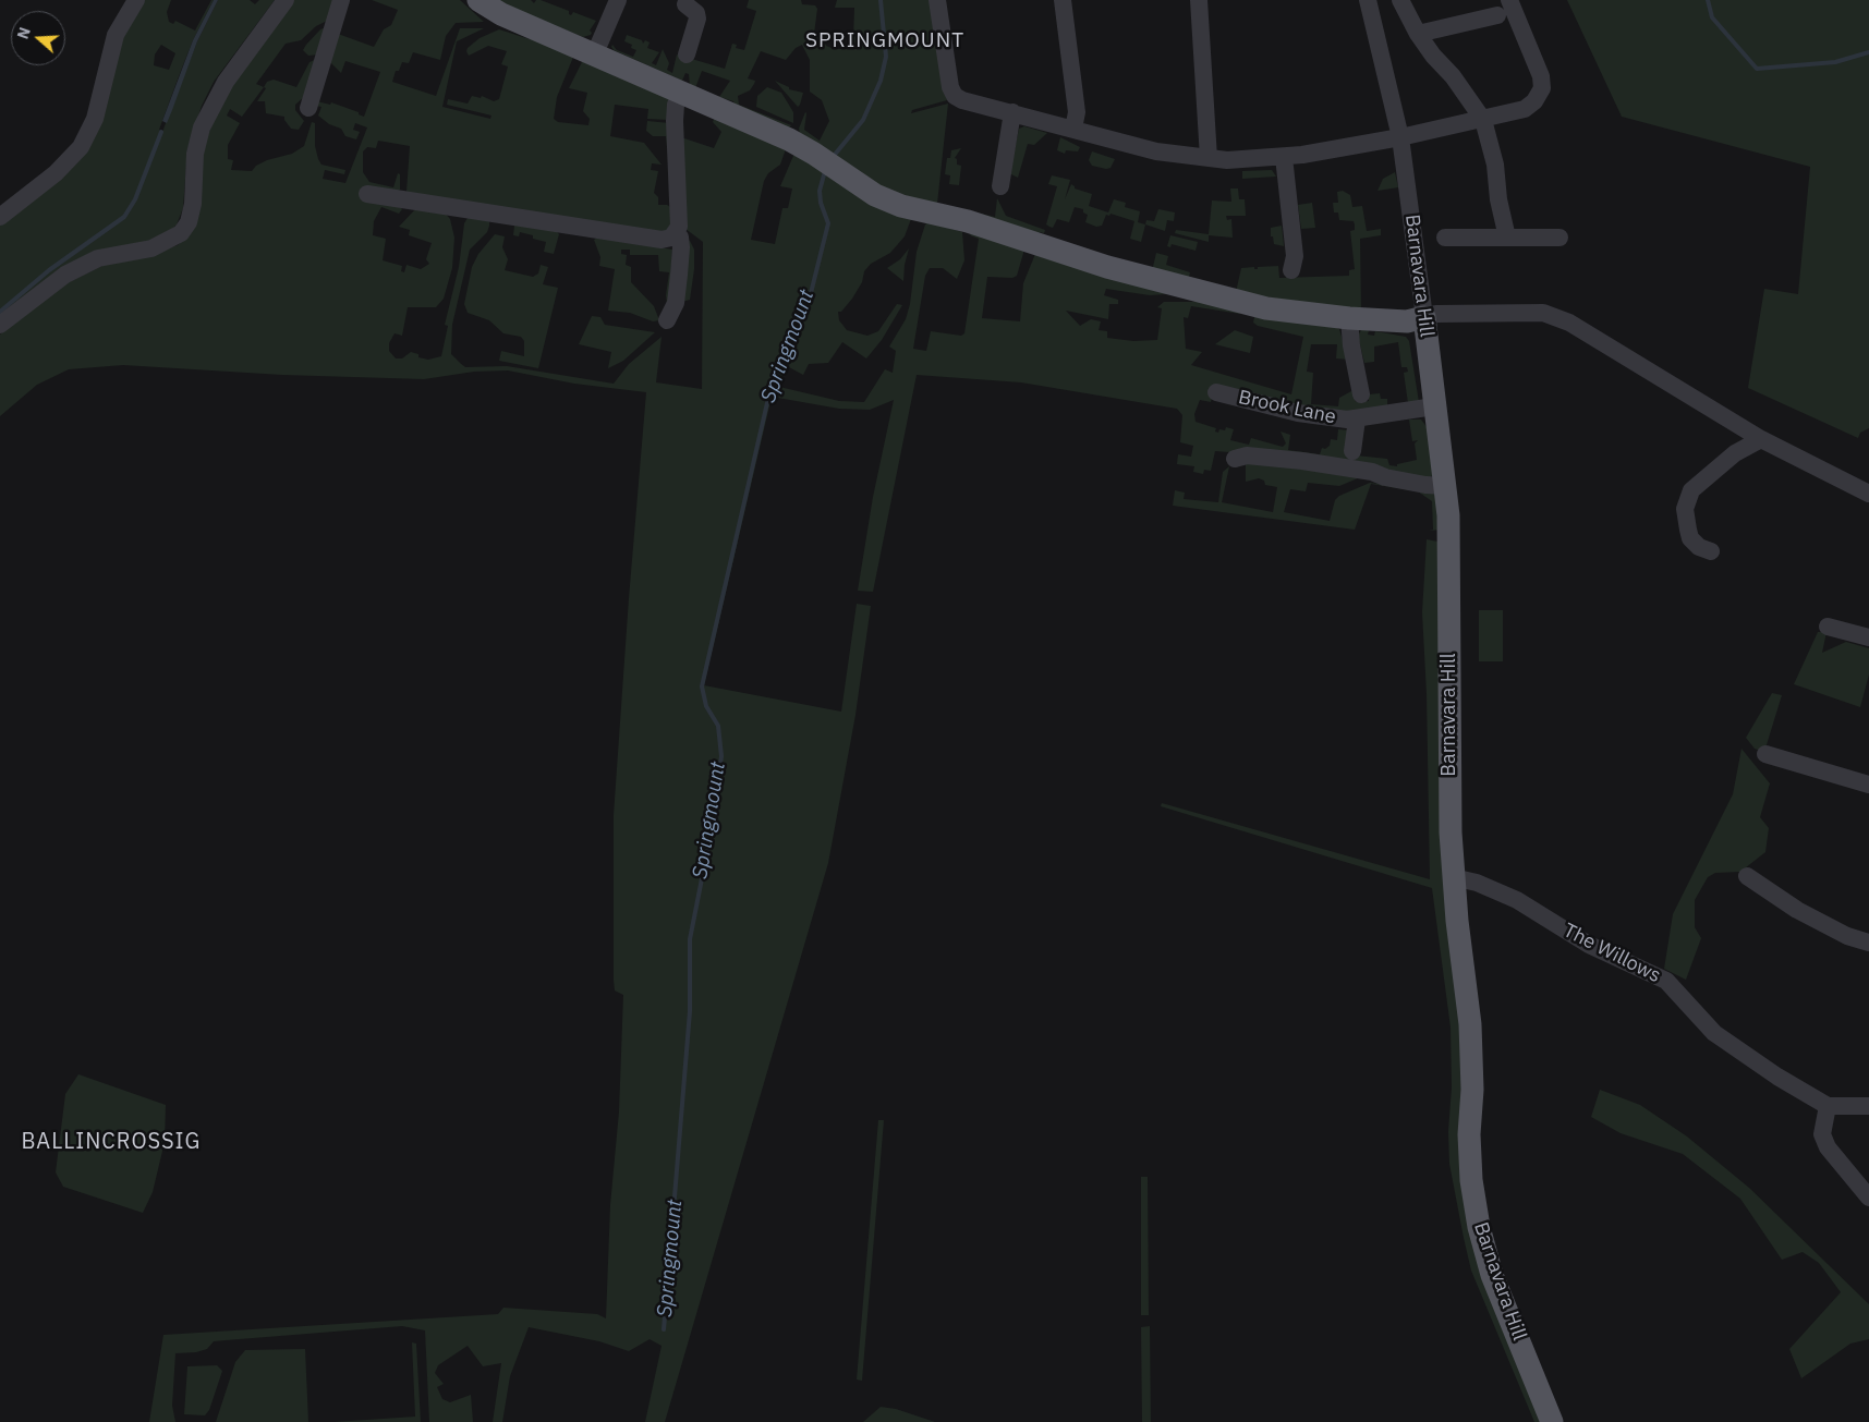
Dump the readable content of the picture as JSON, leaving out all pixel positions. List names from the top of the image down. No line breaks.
{"streets":{"main road":["Barnavara Hill"],"street":["Brook Lane","The Willows"]},"crossings":[["Barnavara Hill","Brook Lane"],["Barnavara Hill","The Willows"]],"districts":["SPRINGMOUNT","BALLINCROSSIG"],"water":["Springmount"],"north":"left"}
